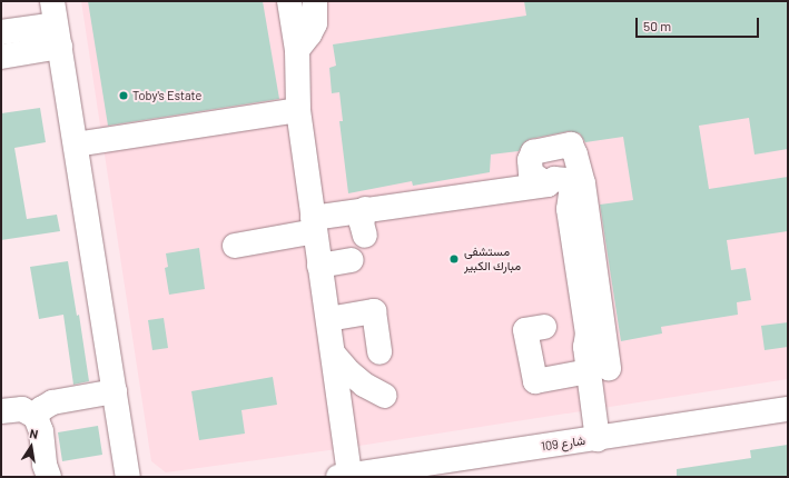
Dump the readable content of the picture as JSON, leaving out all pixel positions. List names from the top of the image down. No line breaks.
{"streets":{"street":["شارع 109"]},"places":["Toby's Estate","مستشفى مبارك الكبير"],"scale_bar":"50 m","north":"top"}
